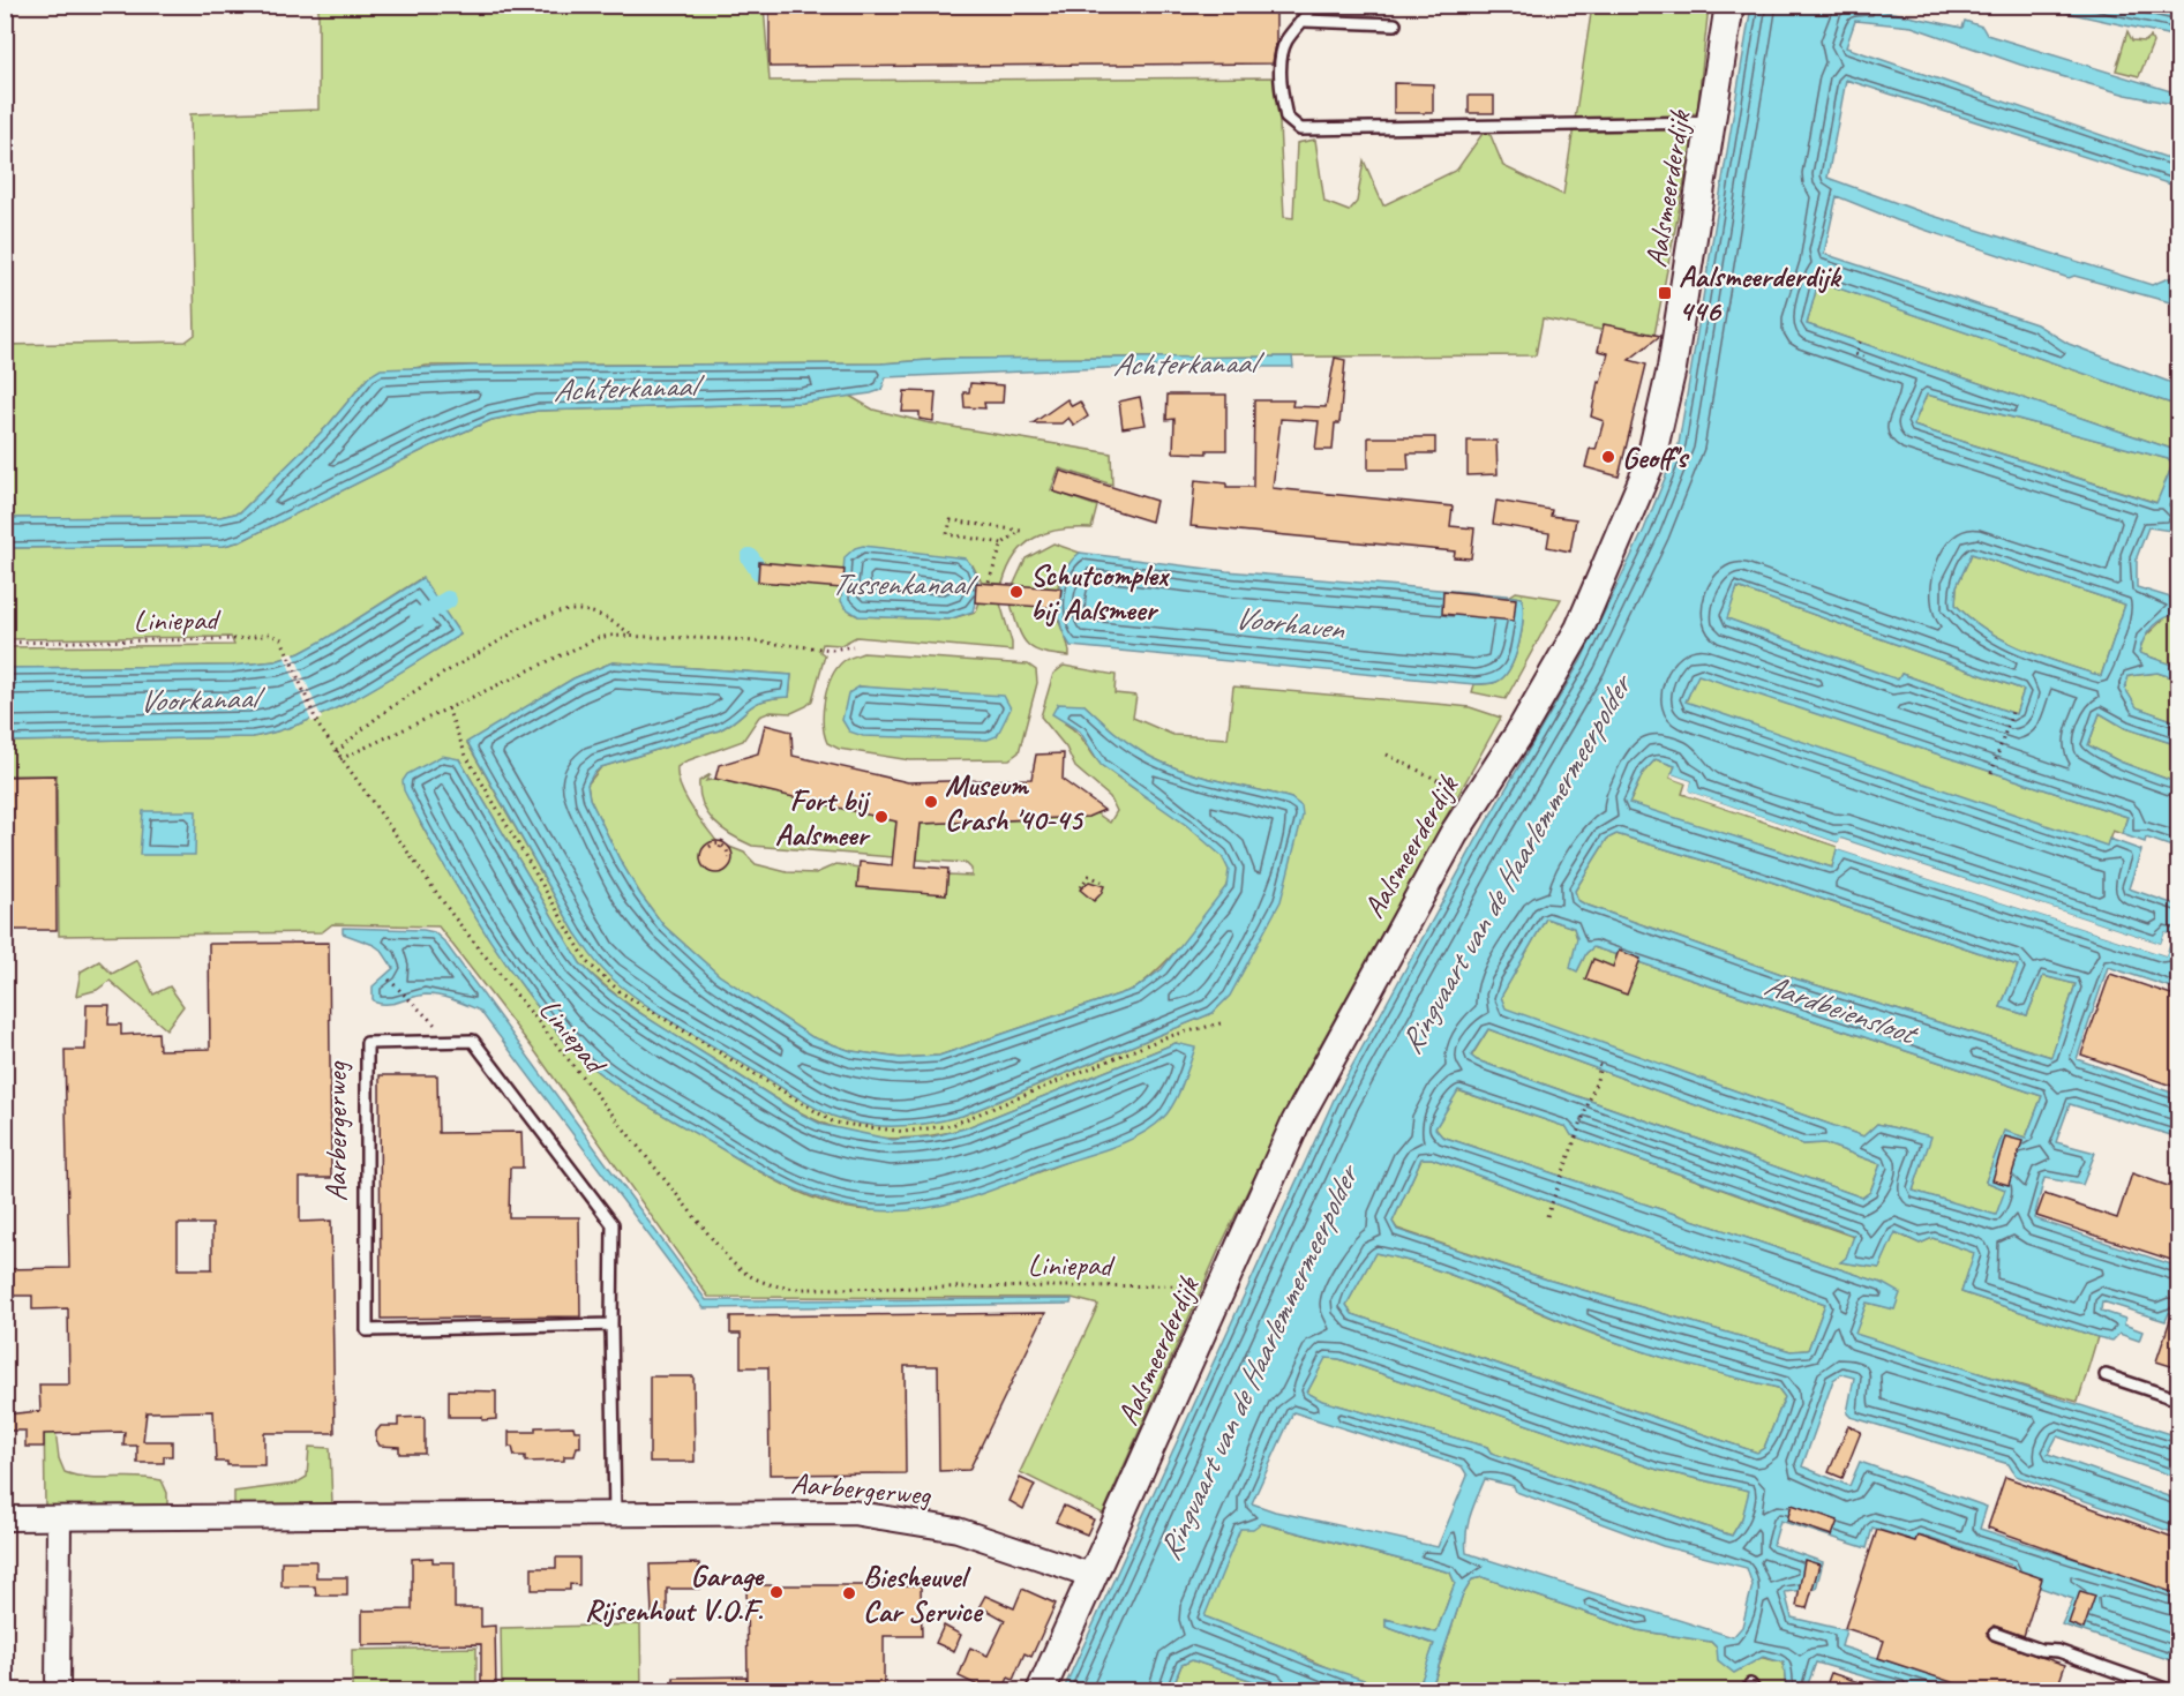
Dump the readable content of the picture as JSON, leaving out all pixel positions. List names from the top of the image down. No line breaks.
{"streets":{"street":["Aalsmeerderdijk","Aarbergerweg"],"path":["Liniepad"]},"crossings":[["Aalsmeerderdijk","Liniepad"],["Aalsmeerderdijk","Aarbergerweg"]],"water":["Achterkanaal","Tussenkanaal","Voorhaven","Voorkanaal","Ringvaart van de Haarlemmermeerpolder","Aardbeiensloot"],"places":{"transit":["Aalsmeerderdijk 446"],"other":["Geoff's","Schutcomplex bij Aalsmeer","Museum Crash '40-45","Fort bij Aalsmeer","Garage Rijsenhout V.O.F.","Biesheuvel Car Service"]}}
